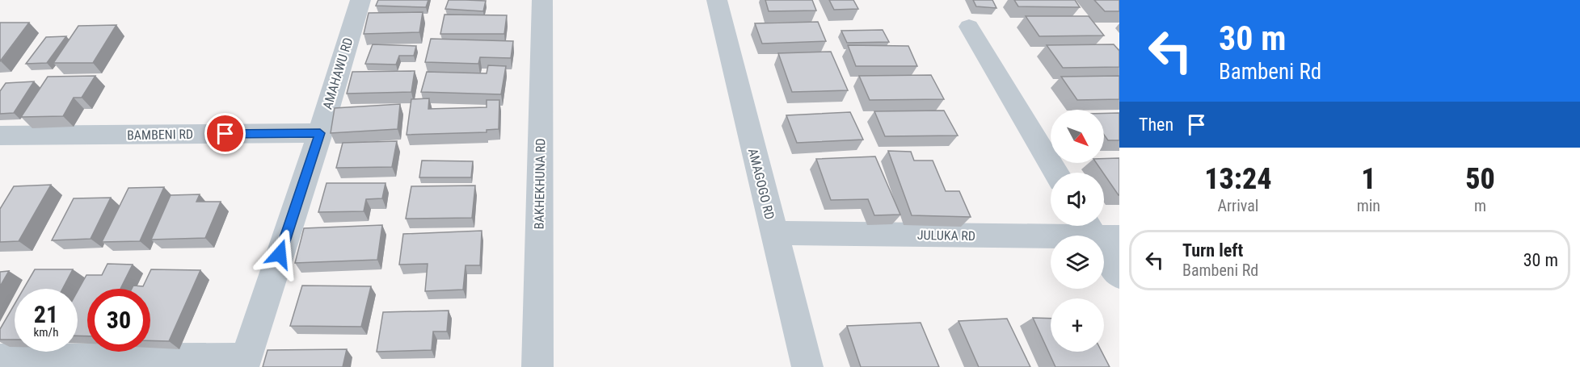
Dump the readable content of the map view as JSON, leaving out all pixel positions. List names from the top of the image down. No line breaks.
{"streets":{"street":["AMAHAWU RD","BAMBENI RD","BAKHEKHUNA RD","AMAGOGO RD","JULUKA RD"]},"crossings":[["AMAHAWU RD","BAMBENI RD"],["AMAGOGO RD","JULUKA RD"]],"north":"bottom right","page":{"turn":["30 m","Bambeni Rd"],"then":"Then","map_buttons":"+","eta":["13:24","Arrival","1","min","50","m"],"list":[{"name":"Turn left","note":"Bambeni Rd","value":"30 m"}],"speed":"21 km/h","limit":"30"}}
